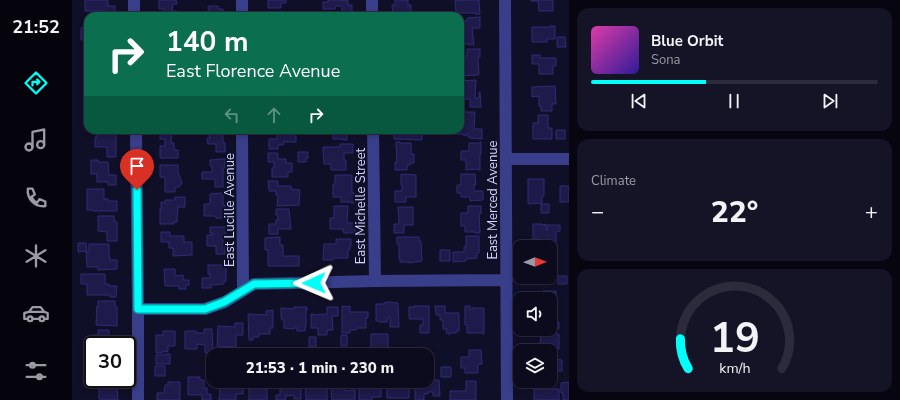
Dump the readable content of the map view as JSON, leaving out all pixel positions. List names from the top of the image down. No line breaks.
{"streets":{"street":["East Merced Avenue","East Michelle Street","East Lucille Avenue"]},"north":"right","page":{"tabs":"21:52","turn":["140 m","East Florence Avenue"],"song":["Blue Orbit","Sona"],"tile":"Climate","heat":["−","22°","+"],"limit":"30","trip":"21:53 · 1 min · 230 m","gauge":["19","km/h"]}}
